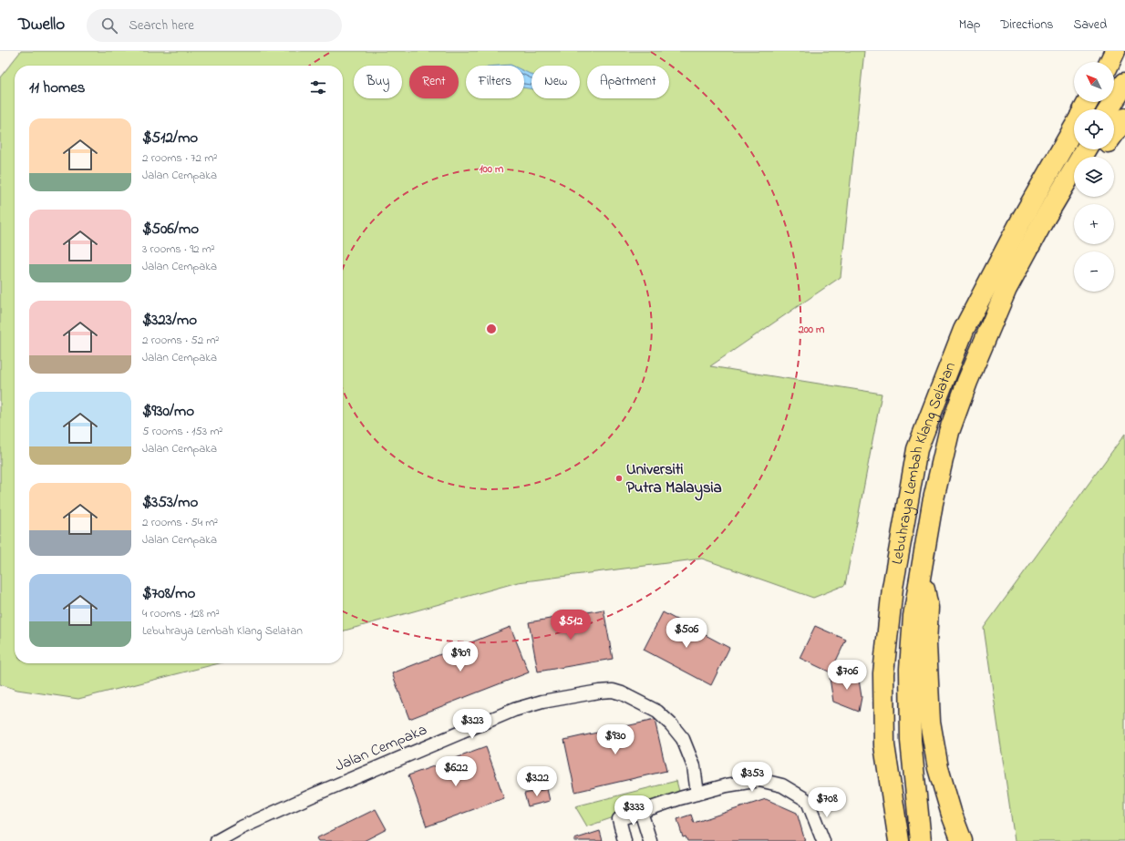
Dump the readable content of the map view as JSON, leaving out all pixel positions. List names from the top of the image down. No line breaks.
{"streets":{"highway":["Lebuhraya Lembah Klang Selatan"],"street":["Jalan Cempaka"]},"places":["Universiti Putra Malaysia"],"north":"top left","page":{"header":"Dwello","search":"Search here","nav":["Map","Directions","Saved"],"map_buttons":["+","−"],"chip":["Buy","Rent","Filters","New","Apartment"],"heading":"11 homes","list":[{"name":"$512/mo","note":"2 rooms · 72 m² · Jalan Cempaka"},{"name":"$506/mo","note":"3 rooms · 92 m² · Jalan Cempaka"},{"name":"$323/mo","note":"2 rooms · 52 m² · Jalan Cempaka"},{"name":"$930/mo","note":"5 rooms · 153 m² · Jalan Cempaka"},{"name":"$353/mo","note":"2 rooms · 54 m² · Jalan Cempaka"},{"name":"$708/mo","note":"4 rooms · 128 m² · Lebuhraya Lembah Klang Selatan"}],"price":["$512","$506","$909","$706","$323","$930","$622","$353","$322","$708","$333"]},"rings":["100 m","200 m"]}
